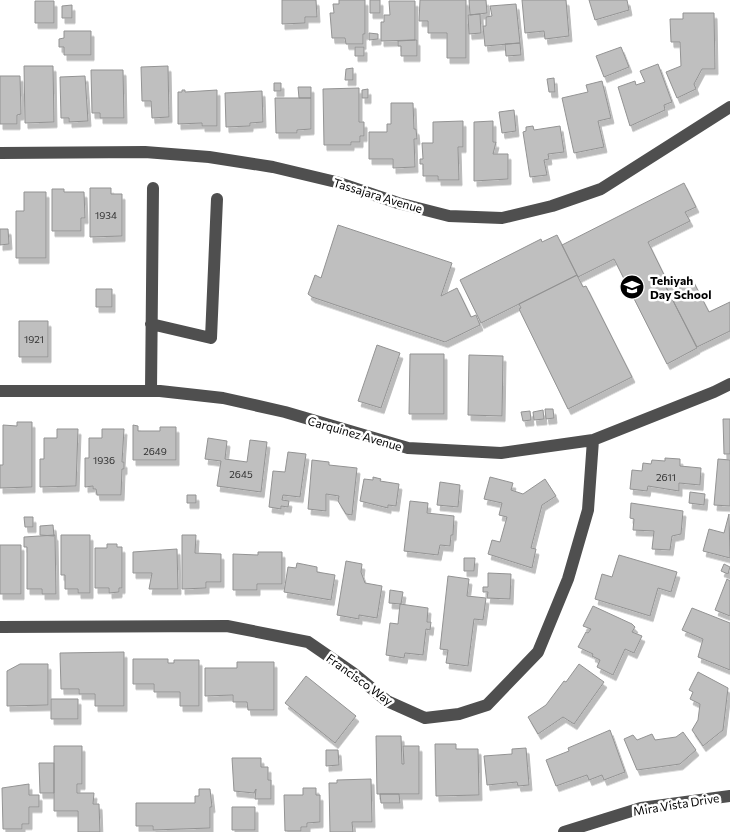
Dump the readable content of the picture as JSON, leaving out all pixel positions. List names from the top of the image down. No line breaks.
{"streets":{"street":["Tassajara Avenue","Carquinez Avenue","Francisco Way","Mira Vista Drive"]},"crossings":[["Carquinez Avenue","Francisco Way"]],"places":{"school or university":["Tehiyah Day School"]},"house_numbers":["1934","1921","2649","1936","2645","2611"]}
